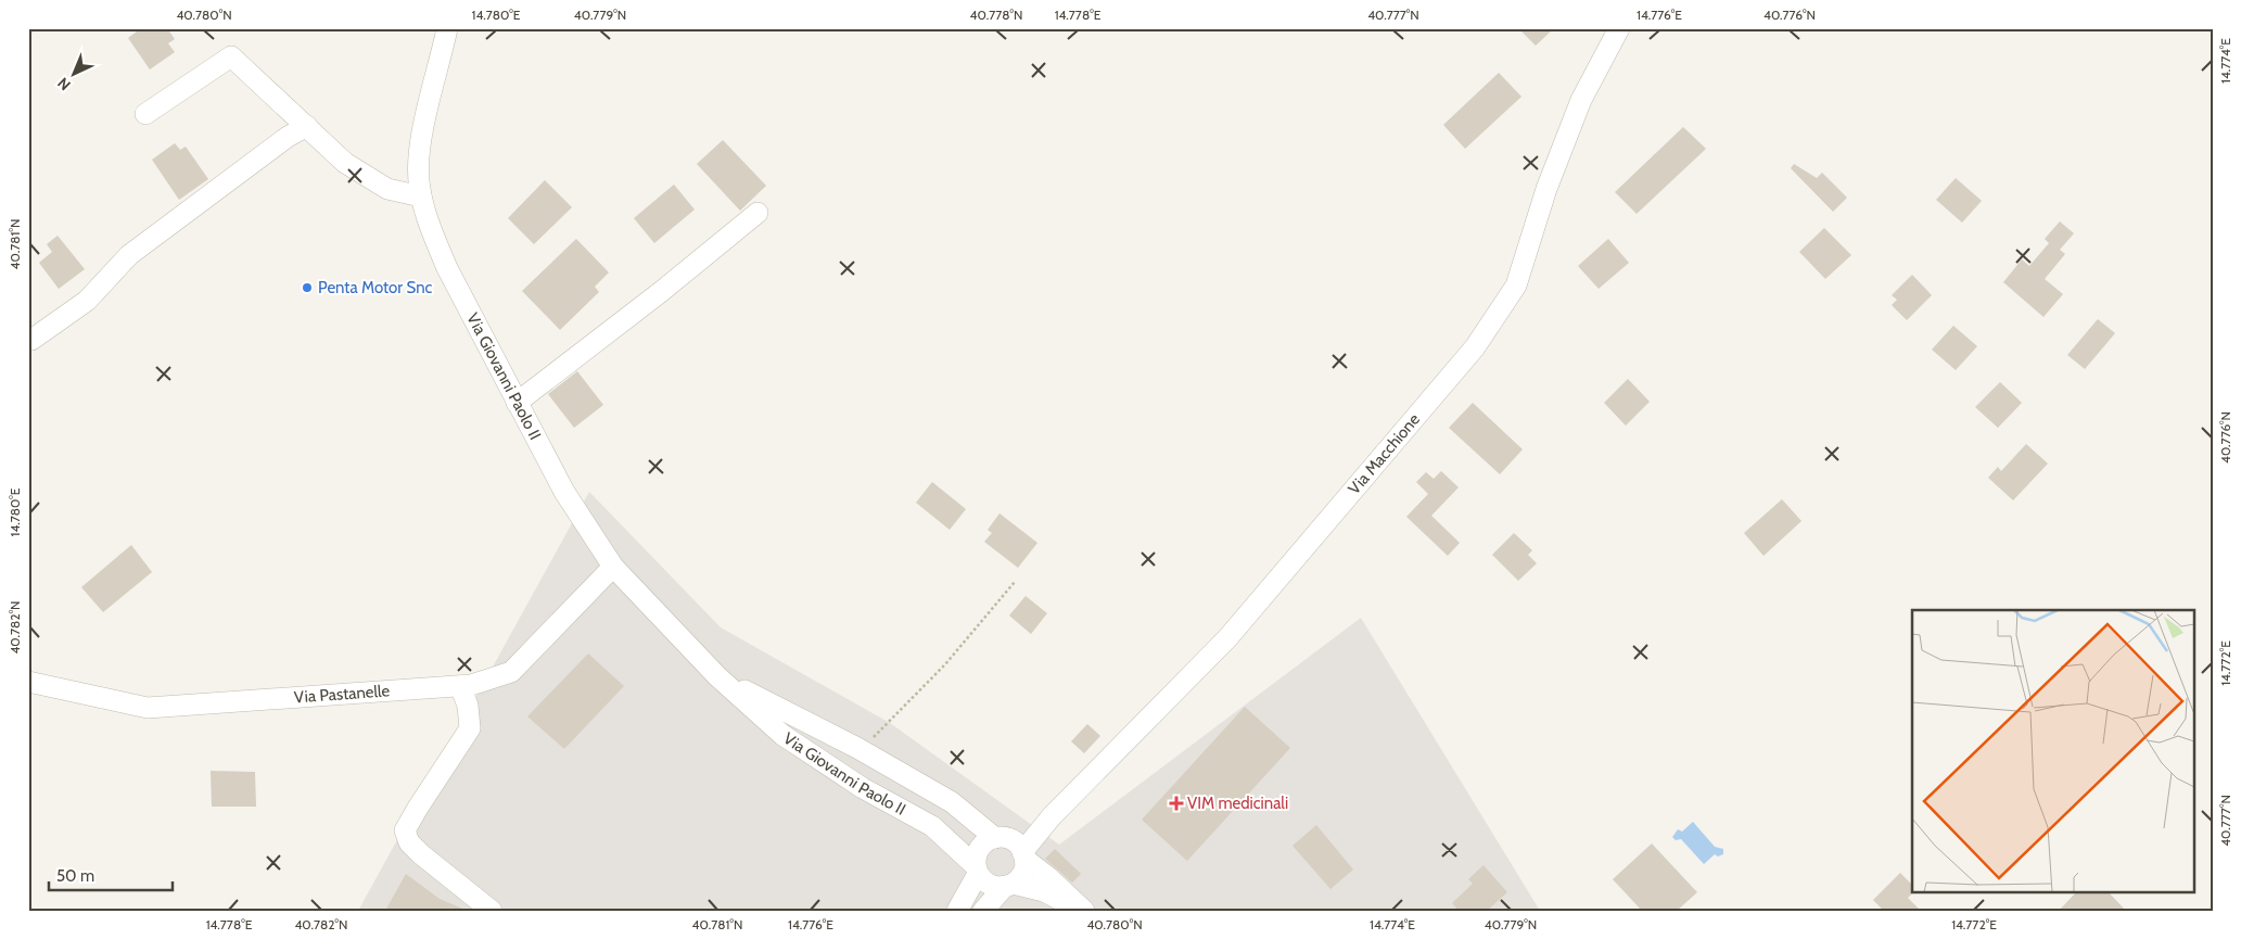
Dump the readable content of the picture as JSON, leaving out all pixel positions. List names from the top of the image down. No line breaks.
{"streets":{"street":["Via Giovanni Paolo II","Via Macchione","Via Pastanelle"]},"crossings":[["Via Giovanni Paolo II","Via Macchione"],["Via Giovanni Paolo II","Via Pastanelle"]],"places":{"other":["Penta Motor Snc"],"health":["VIM medicinali"]},"scale_bar":"50 m","north":"bottom left","coordinates":["40.780°N","14.780°E","40.779°N","40.778°N","14.778°E","40.777°N","14.776°E","40.776°N","14.774°E","40.781°N","40.782°N","14.772°E"]}
